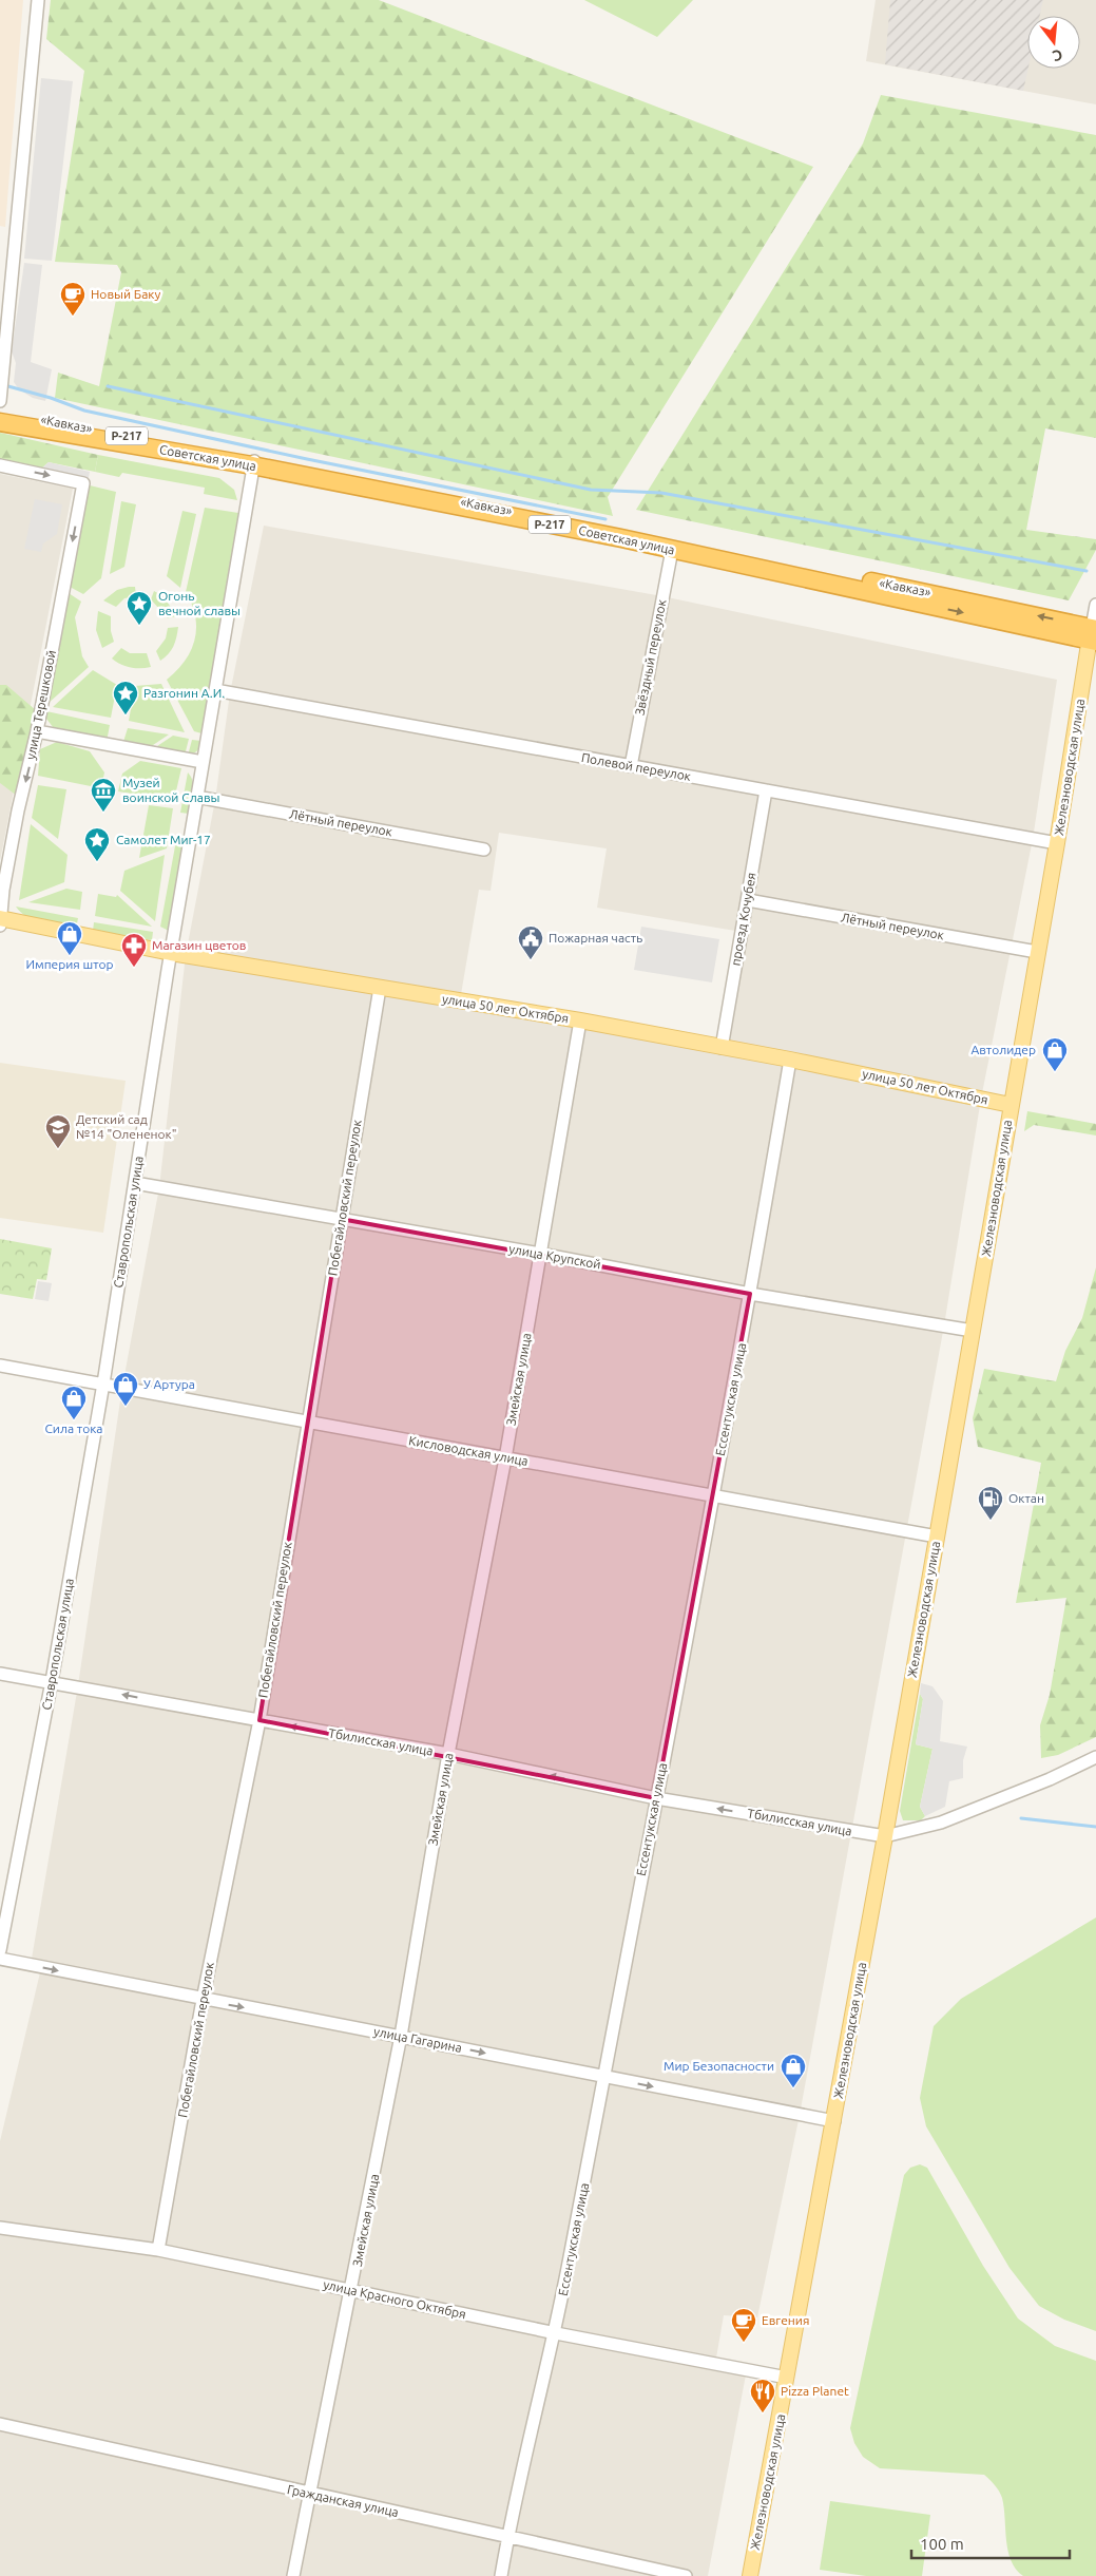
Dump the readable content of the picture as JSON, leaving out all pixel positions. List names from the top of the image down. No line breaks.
{"streets":{"highway":["«Кавказ»","Р-217","Советская улица"],"main road":["Железноводская улица","улица 50 лет Октября"],"street":["Звёздный переулок","улица Терешковой","Полевой переулок","Лётный переулок","проезд Кочубея","Побегайловский переулок","Ставропольская улица","улица Крупской","Змейская улица","Ессентукская улица","Кисловодская улица","Тбилисская улица","улица Гагарина","улица Красного Октября","Гражданская улица"]},"crossings":[["«Кавказ»","Советская улица"],["«Кавказ»","Железноводская улица"],["«Кавказ»","Ставропольская улица"],["Советская улица","Звёздный переулок"],["Советская улица","Железноводская улица"],["Советская улица","Ставропольская улица"],["Звёздный переулок","Полевой переулок"],["улица Терешковой","улица 50 лет Октября"],["Полевой переулок","Железноводская улица"],["Полевой переулок","проезд Кочубея"],["Полевой переулок","Ставропольская улица"],["Железноводская улица","Лётный переулок"],["Железноводская улица","улица 50 лет Октября"],["Железноводская улица","улица Крупской"],["Железноводская улица","Кисловодская улица"],["Железноводская улица","Тбилисская улица"],["Железноводская улица","улица Гагарина"],["Железноводская улица","улица Красного Октября"],["Лётный переулок","проезд Кочубея"],["Лётный переулок","Ставропольская улица"],["проезд Кочубея","улица 50 лет Октября"],["улица 50 лет Октября","Побегайловский переулок"],["улица 50 лет Октября","Ставропольская улица"],["улица 50 лет Октября","Змейская улица"],["улица 50 лет Октября","Ессентукская улица"],["Побегайловский переулок","улица Крупской"],["Побегайловский переулок","Кисловодская улица"],["Побегайловский переулок","Тбилисская улица"],["Побегайловский переулок","улица Гагарина"],["Побегайловский переулок","улица Красного Октября"],["Ставропольская улица","улица Крупской"],["Ставропольская улица","Кисловодская улица"],["Ставропольская улица","Тбилисская улица"],["улица Крупской","Змейская улица"],["улица Крупской","Ессентукская улица"],["Змейская улица","Кисловодская улица"],["Змейская улица","Тбилисская улица"],["Змейская улица","улица Гагарина"],["Змейская улица","улица Красного Октября"],["Змейская улица","Гражданская улица"],["Ессентукская улица","Кисловодская улица"],["Ессентукская улица","Тбилисская улица"],["Ессентукская улица","улица Гагарина"],["Ессентукская улица","улица Красного Октября"],["Ессентукская улица","Гражданская улица"]],"one_way":["«Кавказ»","Советская улица","улица Терешковой","Тбилисская улица","улица Гагарина"],"places":{"cafe":["Новый Баку","Евгения"],"place":["Огонь вечной славы","Разгонин А.И.","Самолет Миг-17"],"museum":["Музей воинской Славы"],"shop":["Империя штор","Автолидер","У Артура","Сила тока","Мир Безопасности"],"public building":["Пожарная часть"],"pharmacy":["Магазин цветов"],"school or university":["Детский сад №14 \"Олененок\""],"fuel station":["Октан"],"restaurant":["Pizza Planet"]},"scale_bar":"100 m","north":"bottom"}
